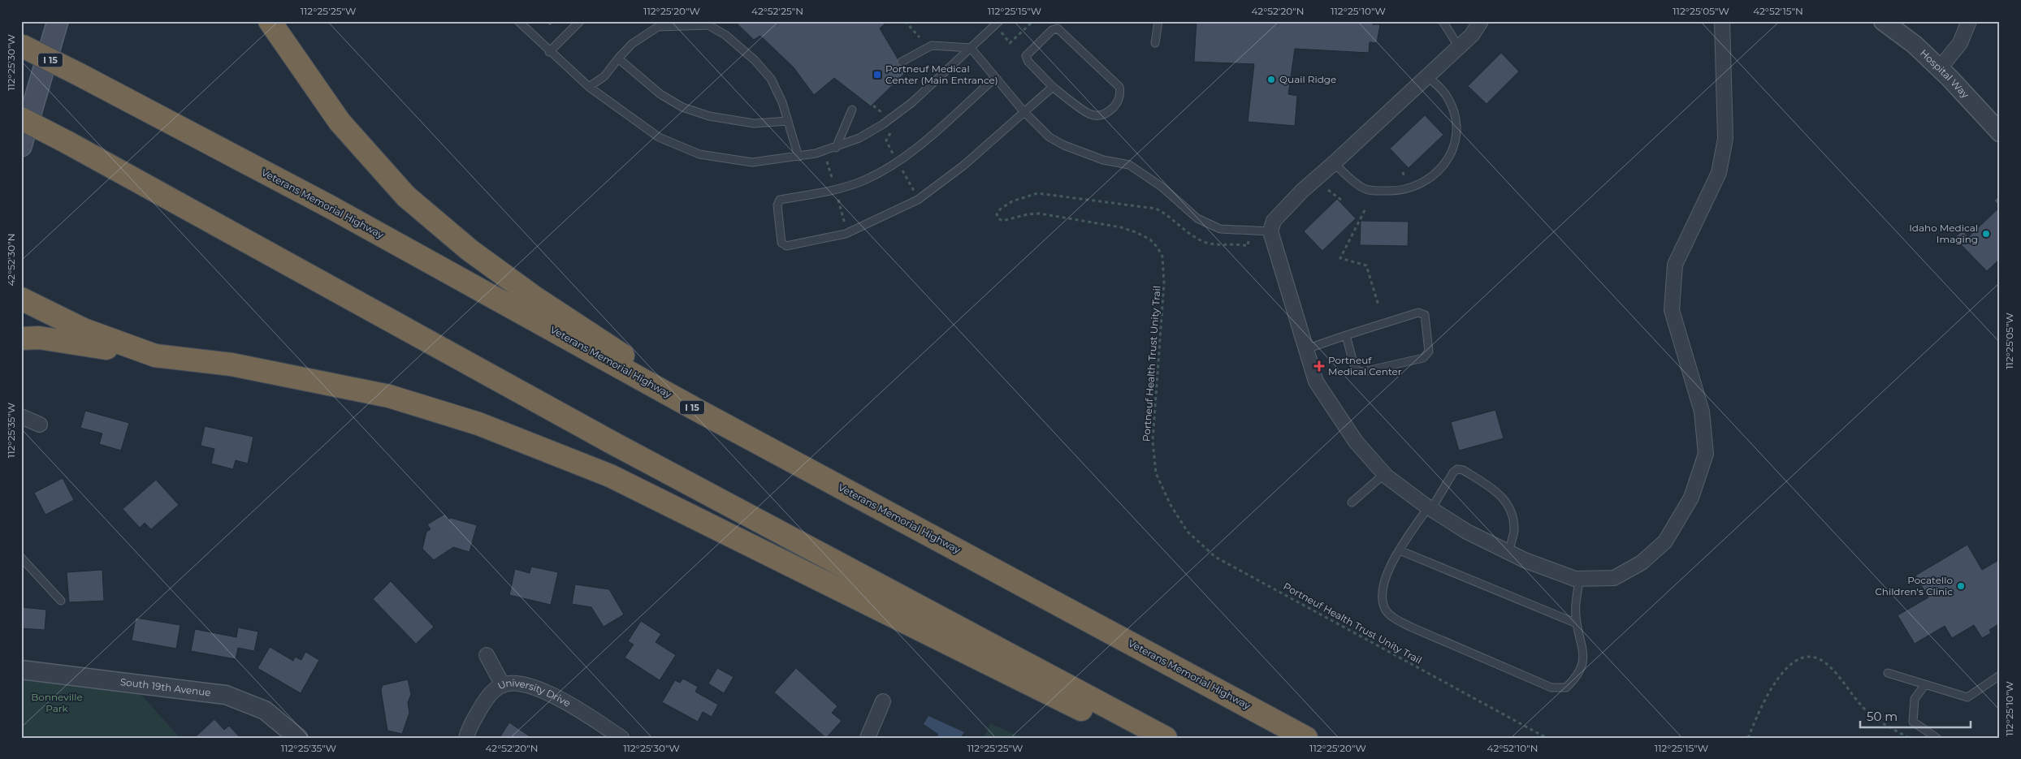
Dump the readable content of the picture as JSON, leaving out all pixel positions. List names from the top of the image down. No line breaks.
{"streets":{"highway":["I 15","Veterans Memorial Highway"],"street":["Hospital Way","South 19th Avenue","University Drive"],"path":["Portneuf Health Trust Unity Trail"]},"parks":["Bonneville Park"],"places":{"transit":["Portneuf Medical Center (Main Entrance)"],"other":["Quail Ridge","Idaho Medical Imaging","Pocatello Children's Clinic"],"health":["Portneuf Medical Center"]},"scale_bar":"50 m","coordinates":["112°25'25\"W","112°25'20\"W","42°52'25\"N","112°25'15\"W","42°52'20\"N","112°25'10\"W","112°25'05\"W","42°52'15\"N","112°25'30\"W","42°52'30\"N","112°25'35\"W","42°52'10\"N"]}
